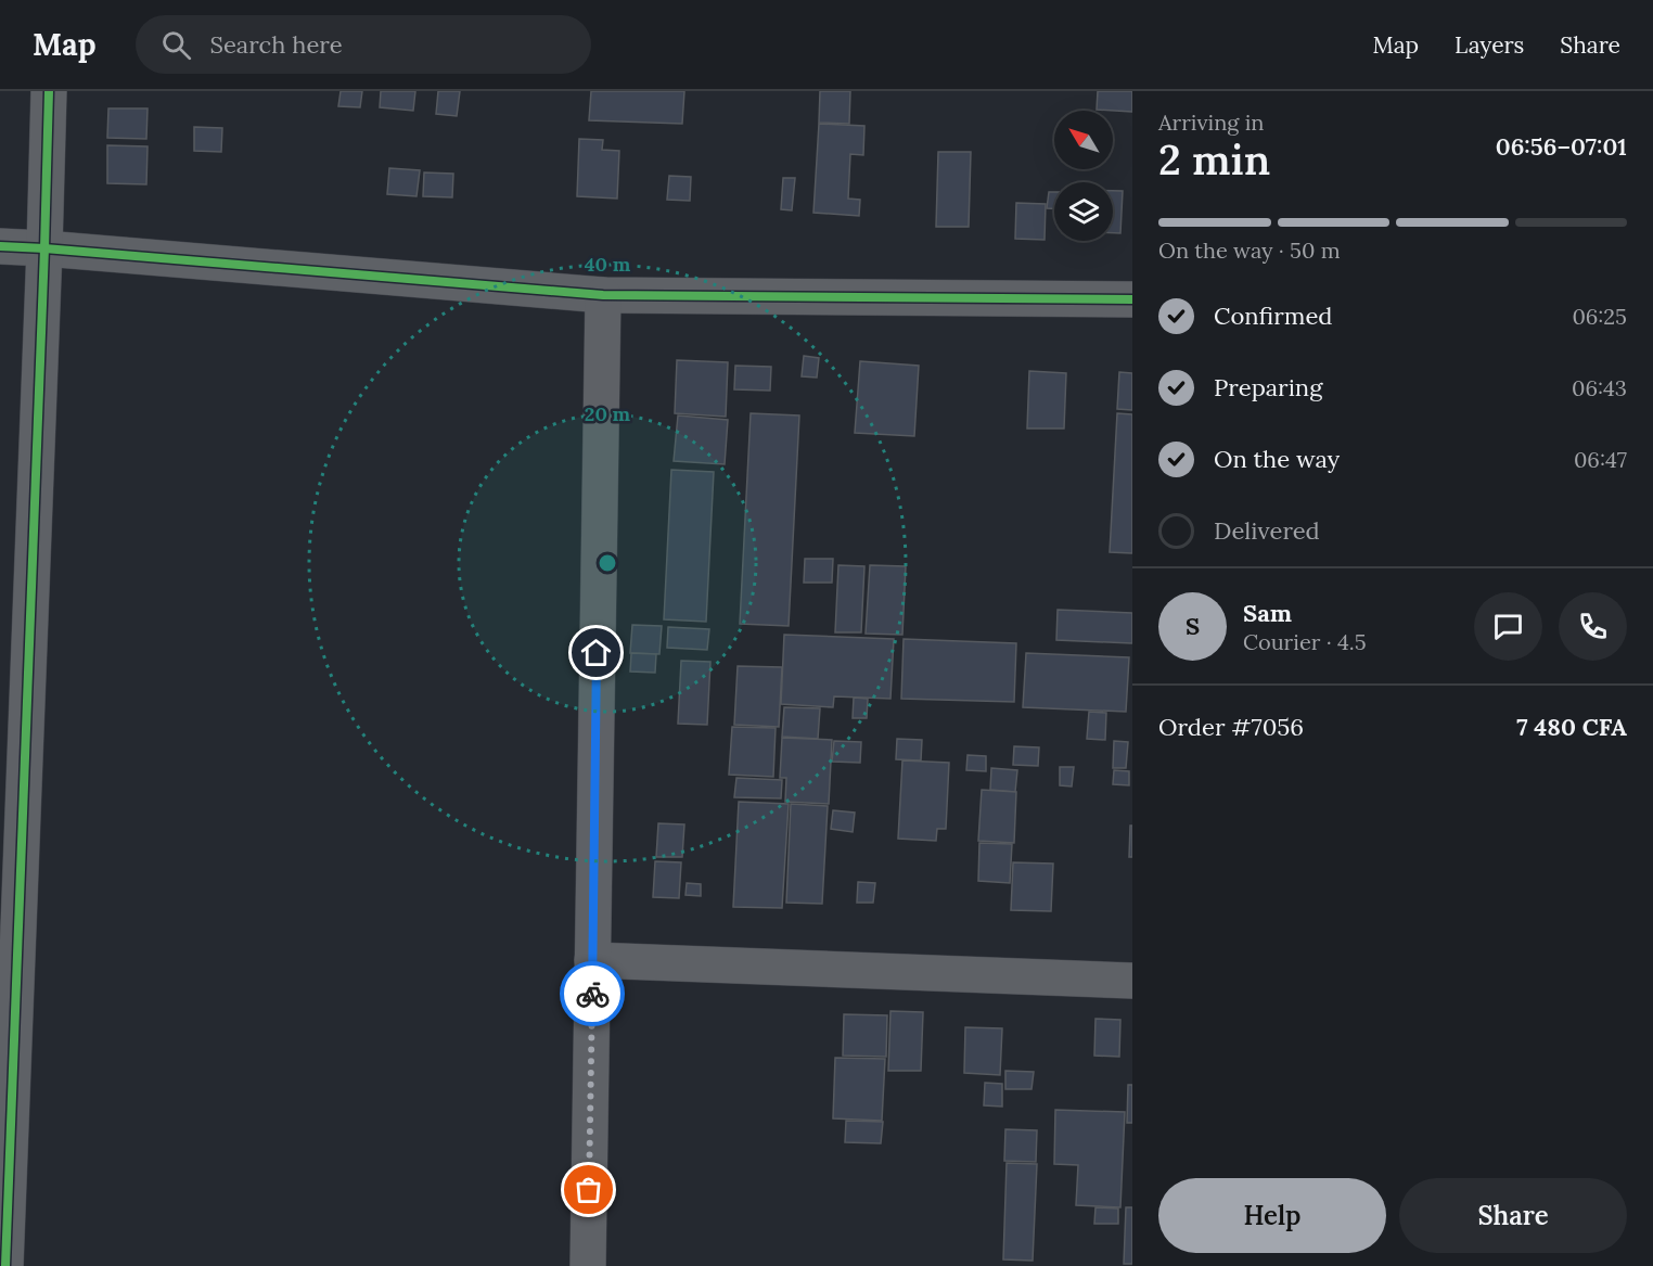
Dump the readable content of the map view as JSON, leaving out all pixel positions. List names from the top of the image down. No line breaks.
{"north":"top left","page":{"header":"Map","search":"Search here","nav":["Map","Layers","Share"],"heading":["2 min","Arriving in","06:56–07:01"],"panel":["Sam","Courier · 4.5","Order #7056","7 480 CFA"],"bar":"On the way · 50 m","list":[["Confirmed","06:25"],["Preparing","06:43"],["On the way","06:47"],"Delivered"],"round":"S","buttons":["Help","Share"]},"rings":["40 m","20 m"]}
